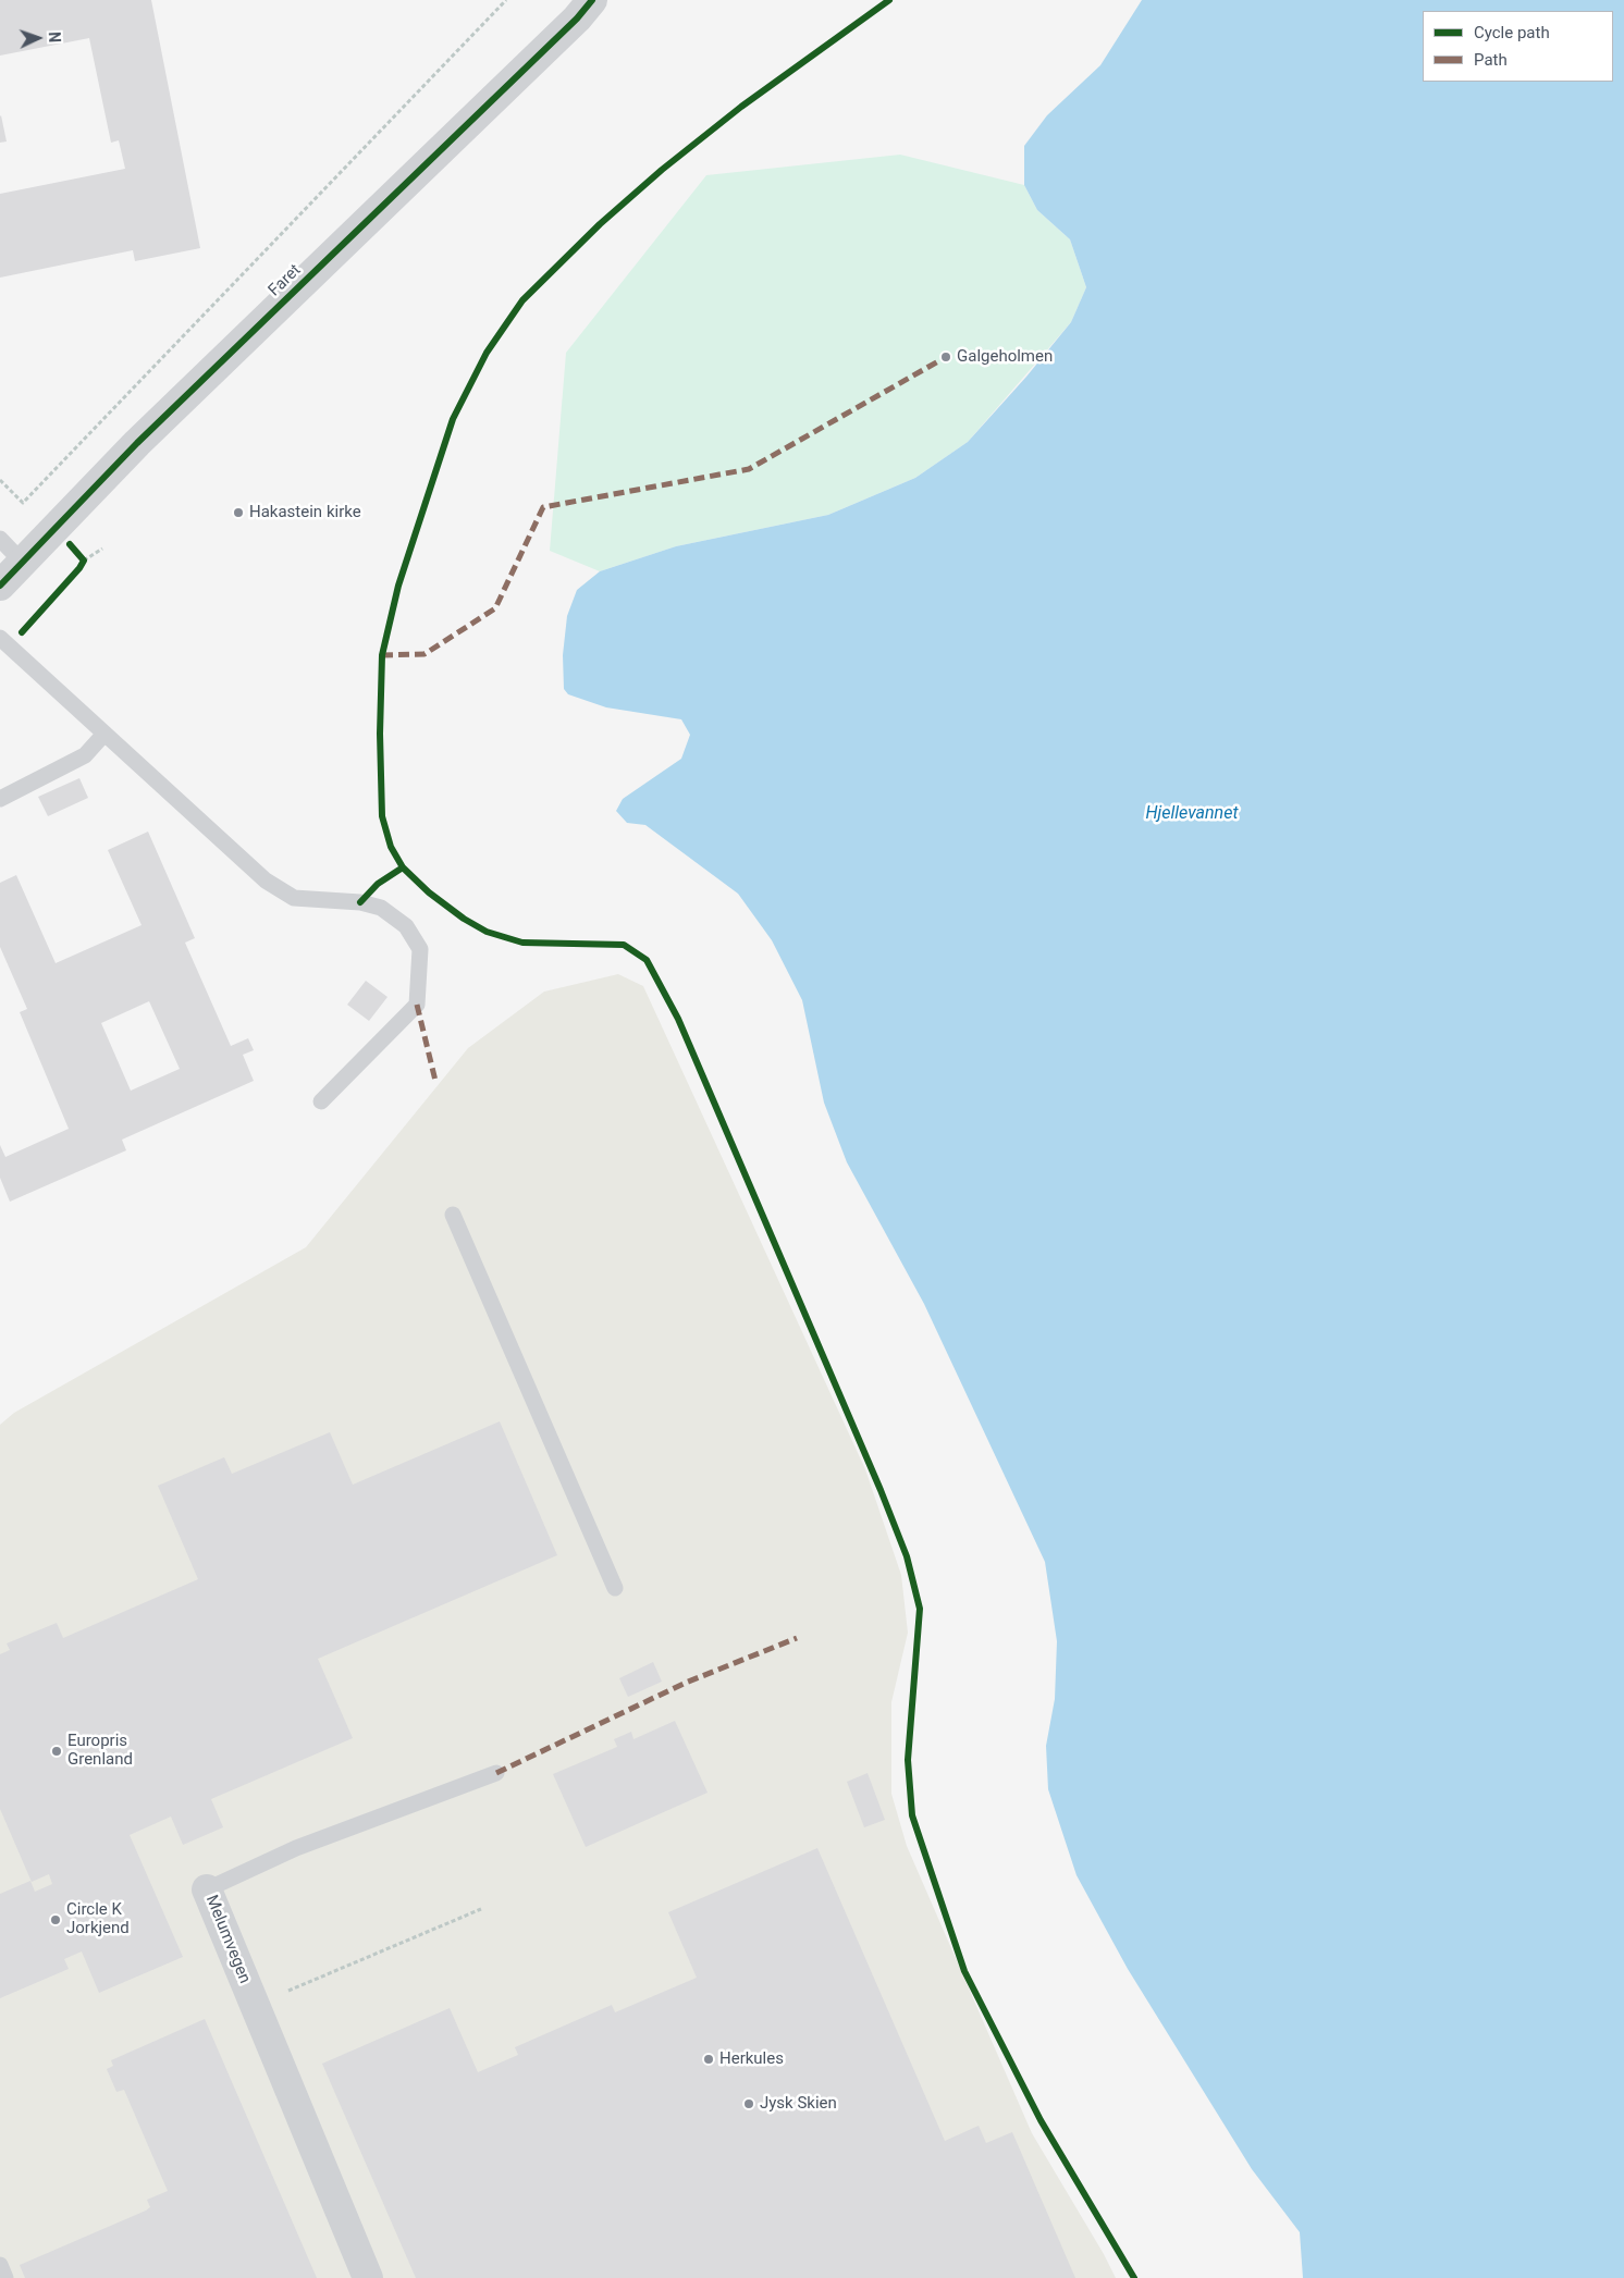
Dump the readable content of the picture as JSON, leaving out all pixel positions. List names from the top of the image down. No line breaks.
{"streets":{"street":["Faret","Melumvegen"]},"water":["Hjellevannet"],"places":["Galgeholmen","Hakastein kirke","Europris Grenland","Circle K Jorkjend","Herkules","Jysk Skien"],"legend":["Cycle path","Path"],"north":"right"}
